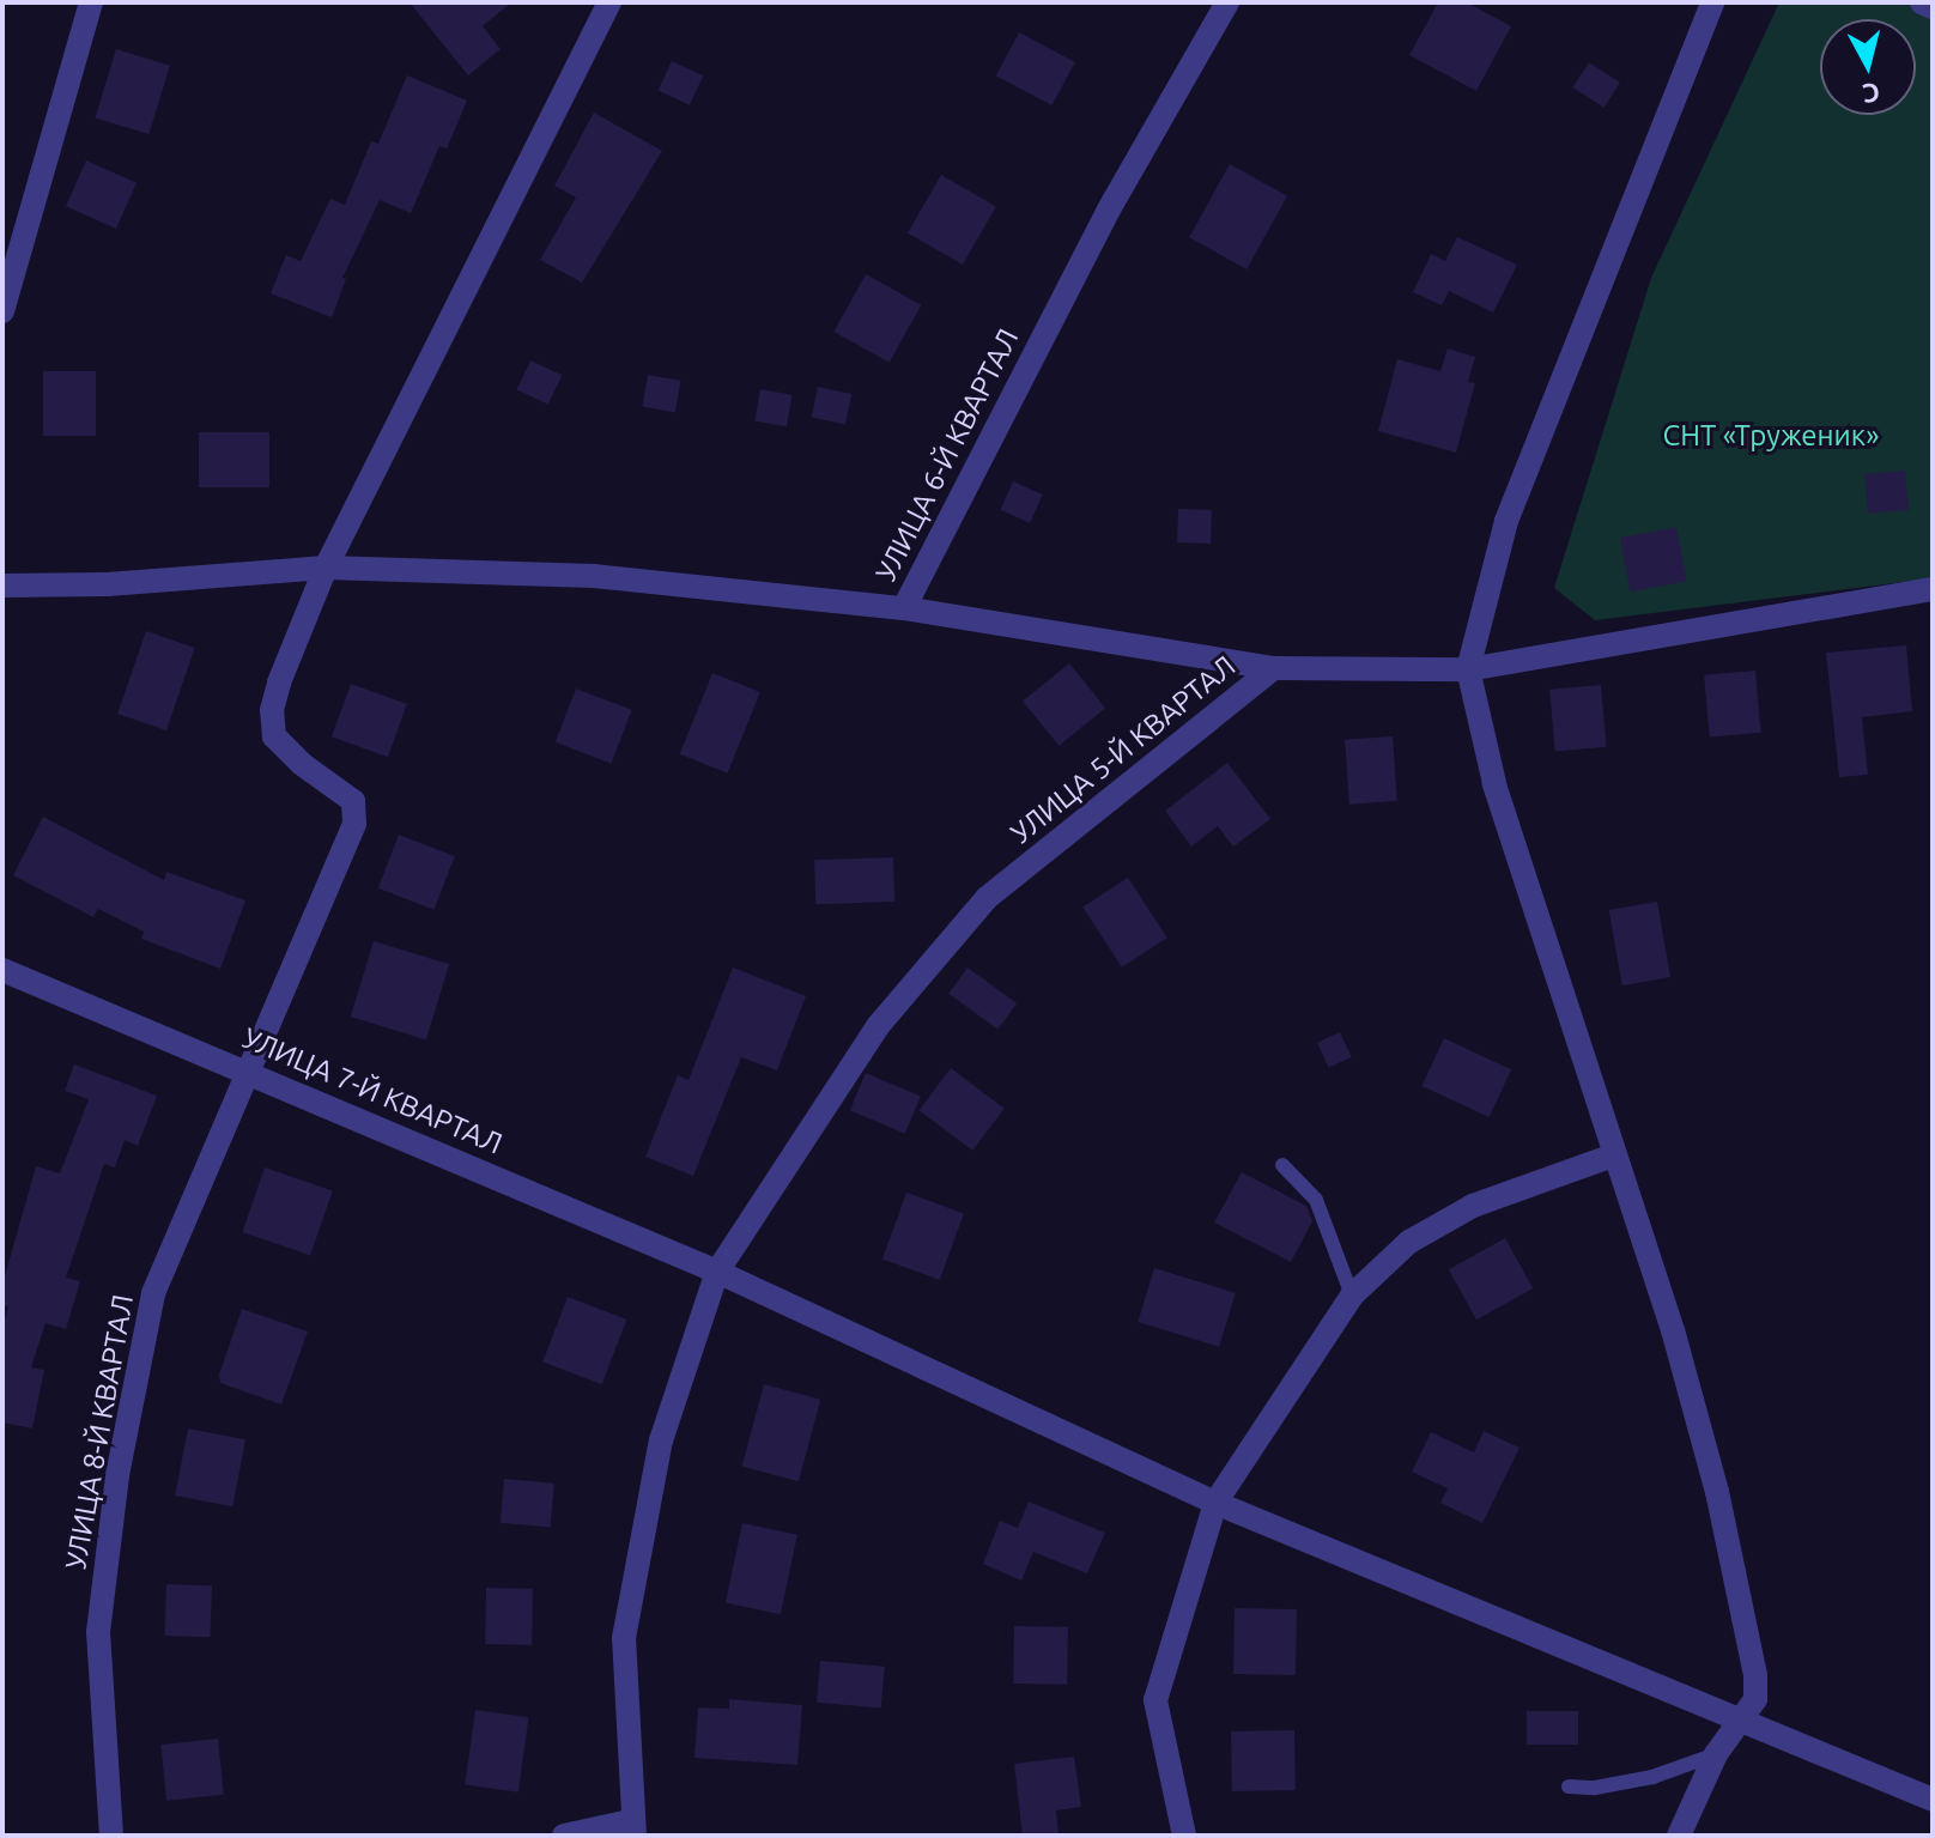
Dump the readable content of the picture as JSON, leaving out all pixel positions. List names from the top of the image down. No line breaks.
{"streets":{"street":["УЛИЦА 6-Й КВАРТАЛ","УЛИЦА 5-Й КВАРТАЛ","УЛИЦА 7-Й КВАРТАЛ","УЛИЦА 8-Й КВАРТАЛ"]},"crossings":[["УЛИЦА 6-Й КВАРТАЛ","УЛИЦА 5-Й КВАРТАЛ"],["УЛИЦА 5-Й КВАРТАЛ","УЛИЦА 7-Й КВАРТАЛ"],["УЛИЦА 7-Й КВАРТАЛ","УЛИЦА 8-Й КВАРТАЛ"]],"parks":["СНТ «Труженик»"],"north":"bottom"}
